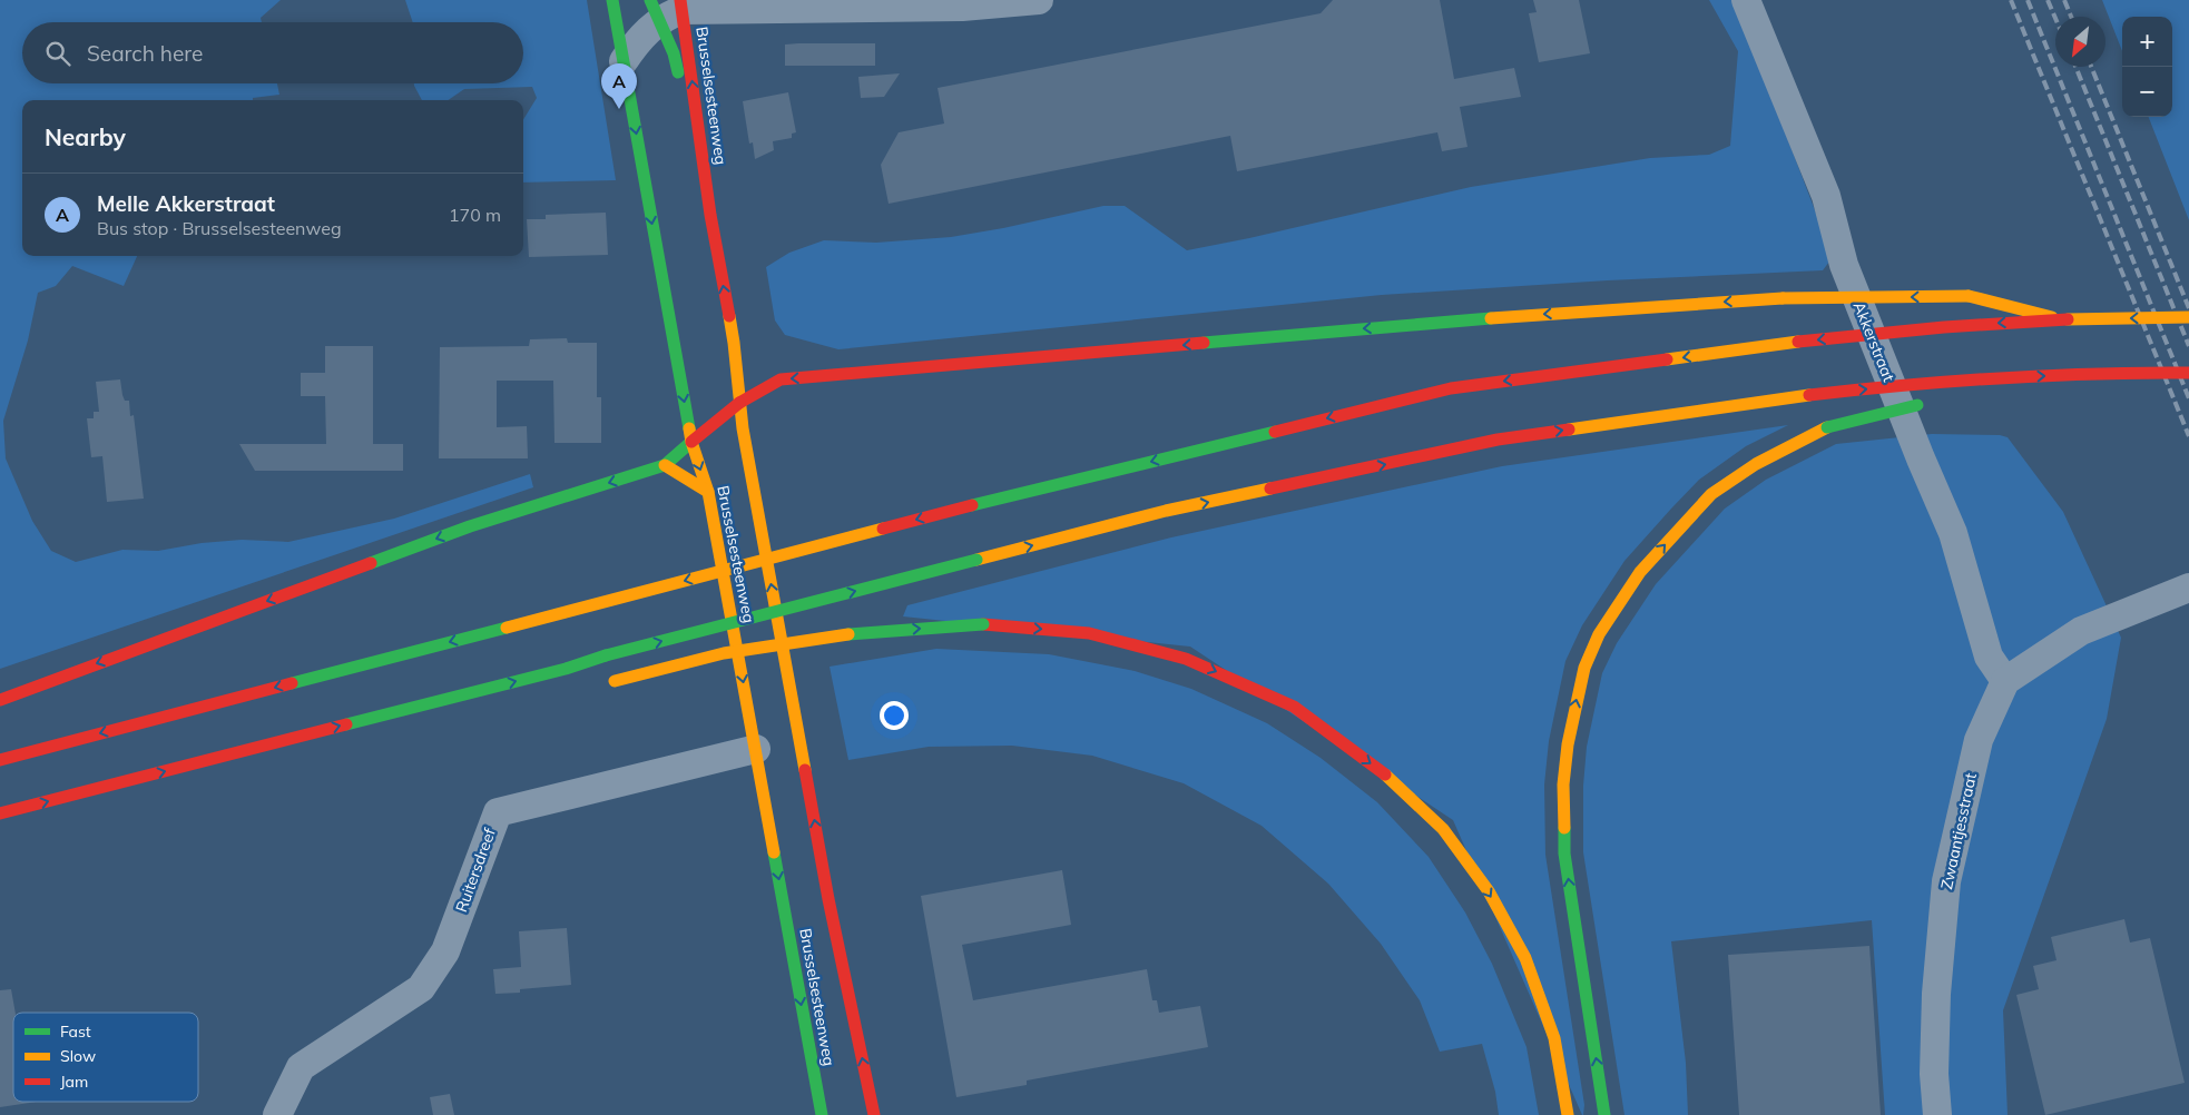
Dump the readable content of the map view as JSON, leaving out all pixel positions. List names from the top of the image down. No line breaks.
{"streets":{"main road":["Brusselsesteenweg"],"street":["Akkerstraat","Zwaantjesstraat","Ruitersdreef"]},"crossings":[["Brusselsesteenweg","Ruitersdreef"],["Akkerstraat","Zwaantjesstraat"]],"legend":["Fast","Slow","Jam"],"north":"bottom left","page":{"map_buttons":["+","−"],"search":"Search here","pins":"A","heading":"Nearby","list":[{"mark":"A","name":"Melle Akkerstraat","note":"Bus stop · Brusselsesteenweg","value":"170 m"}]}}
